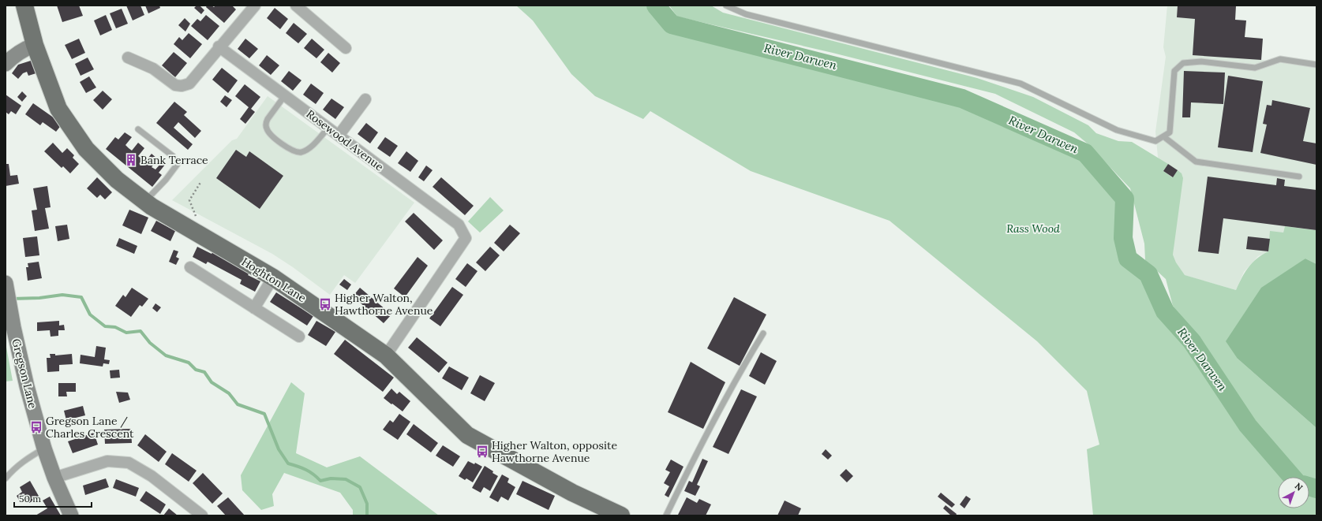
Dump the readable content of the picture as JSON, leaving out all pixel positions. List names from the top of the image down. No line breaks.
{"streets":{"main road":["Hoghton Lane"],"street":["Rosewood Avenue","Gregson Lane"]},"crossings":[["Rosewood Avenue","Hoghton Lane"]],"water":["River Darwen"],"parks":["Rass Wood"],"places":{"building":["Bank Terrace"],"bus stop":["Higher Walton, Hawthorne Avenue","Gregson Lane / Charles Crescent","Higher Walton, opposite Hawthorne Avenue"]},"scale_bar":"50 m","north":"top right"}
